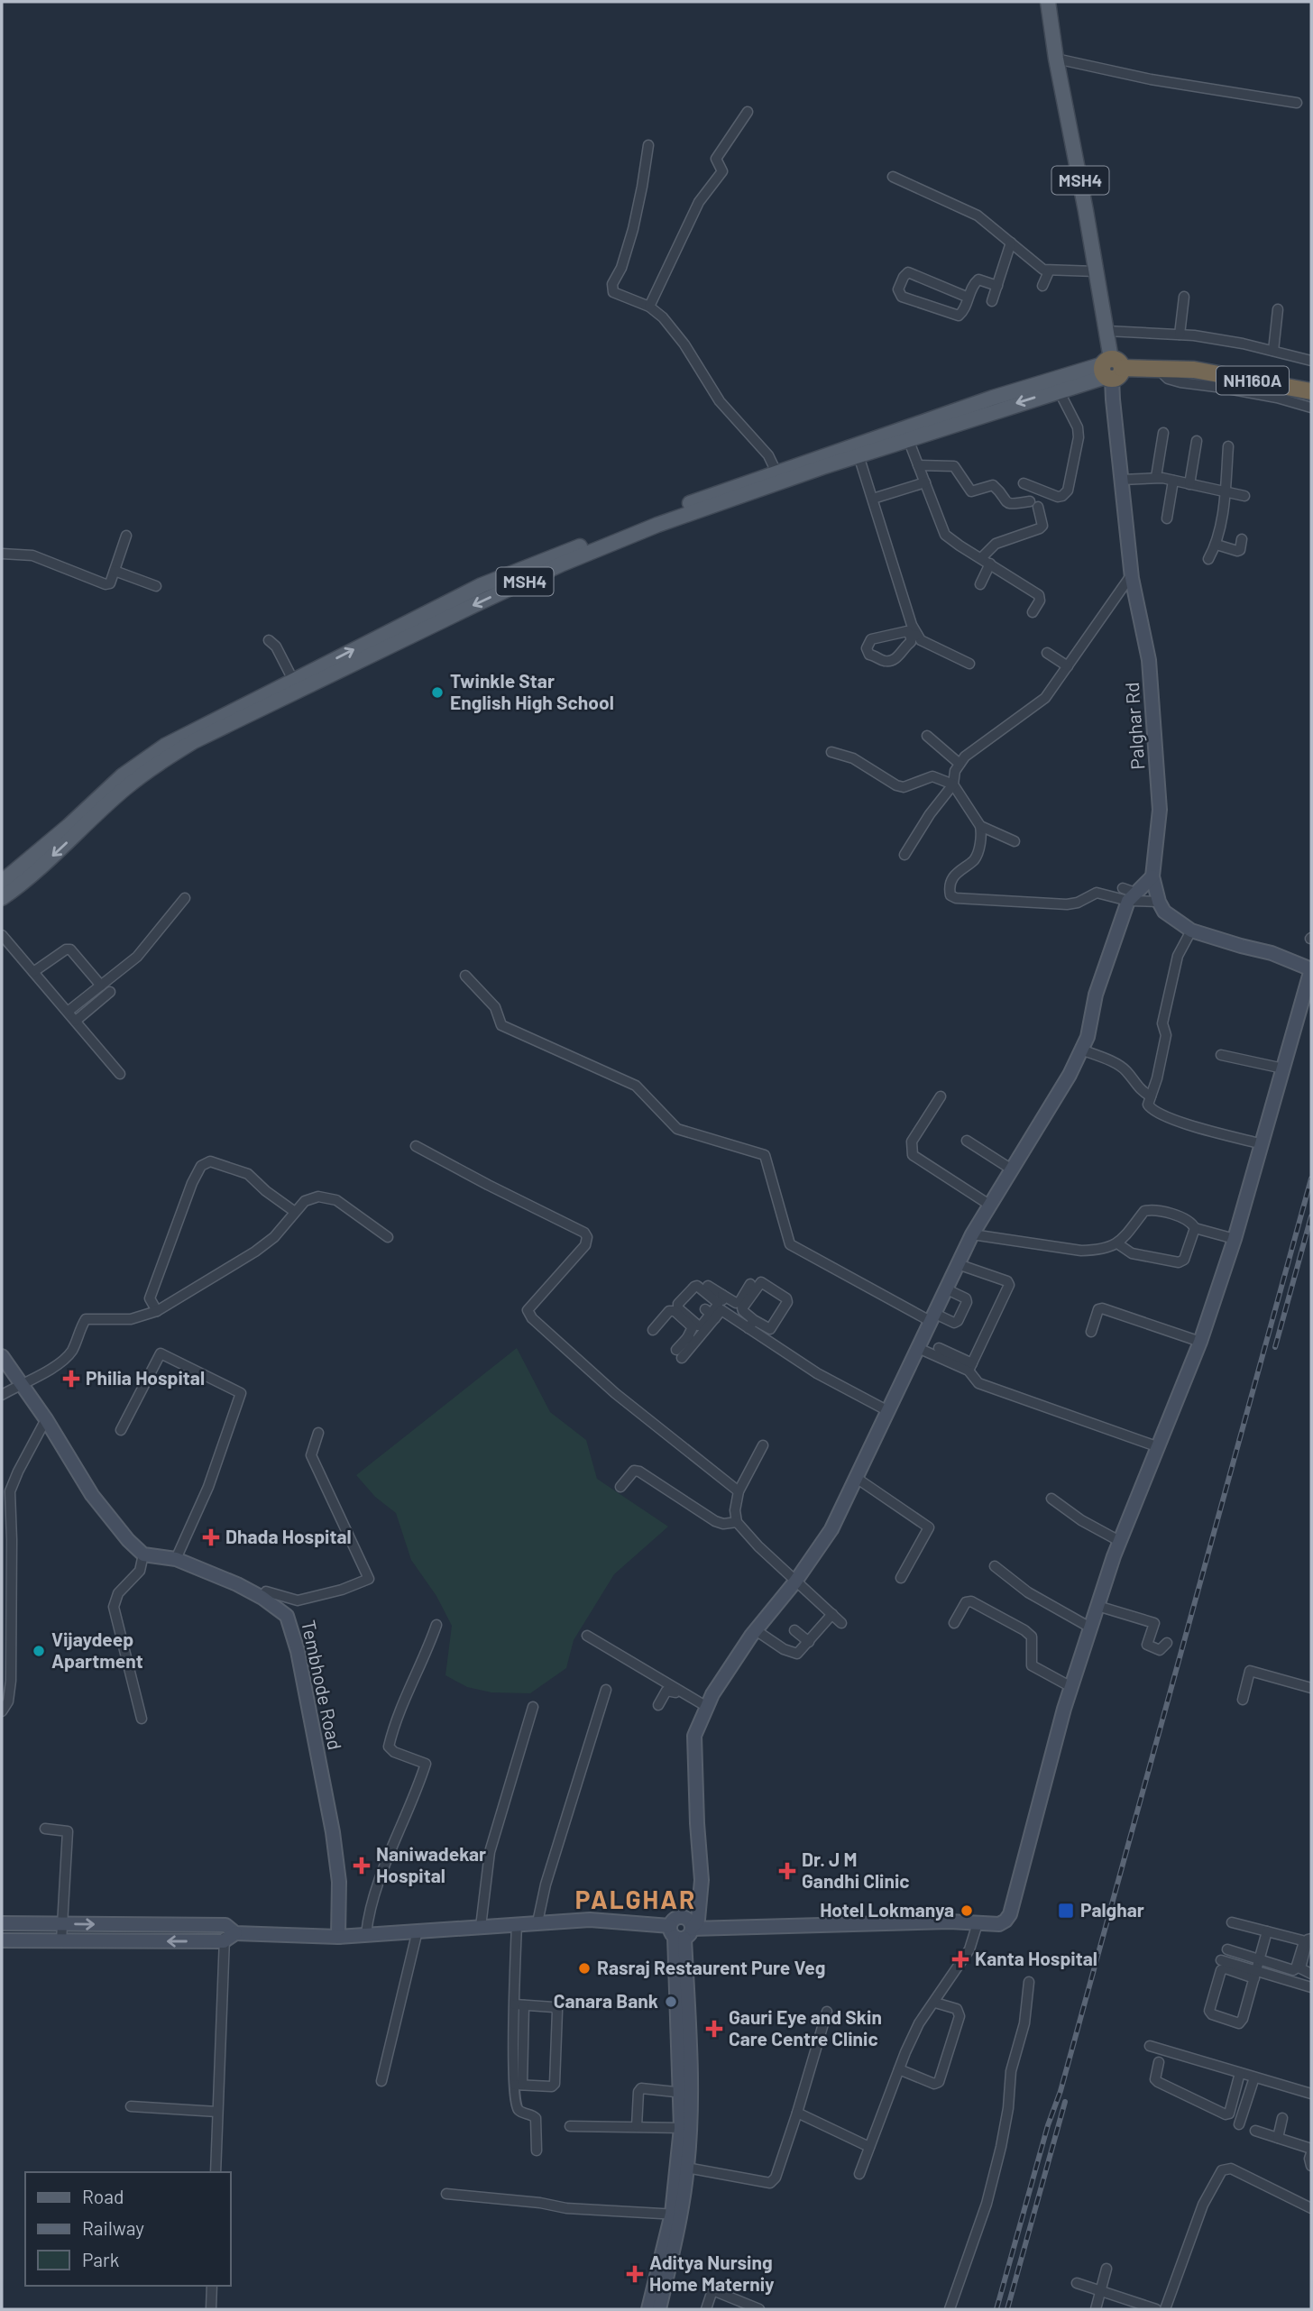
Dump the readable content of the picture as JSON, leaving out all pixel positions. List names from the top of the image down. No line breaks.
{"streets":{"highway":["NH160A"],"main road":["MSH4"],"street":["Palghar Rd","Tembhode Road"]},"crossings":[["MSH4","NH160A"],["MSH4","Palghar Rd"],["NH160A","Palghar Rd"]],"districts":["PALGHAR"],"places":{"other":["Twinkle Star English High School","Vijaydeep Apartment","Hotel Lokmanya","Rasraj Restaurent Pure Veg","Canara Bank"],"health":["Philia Hospital","Dhada Hospital","Naniwadekar Hospital","Dr. J M Gandhi Clinic","Kanta Hospital","Gauri Eye and Skin Care Centre Clinic","Aditya Nursing Home Materniy"],"transit":["Palghar"]},"legend":["Road","Railway","Park"]}
